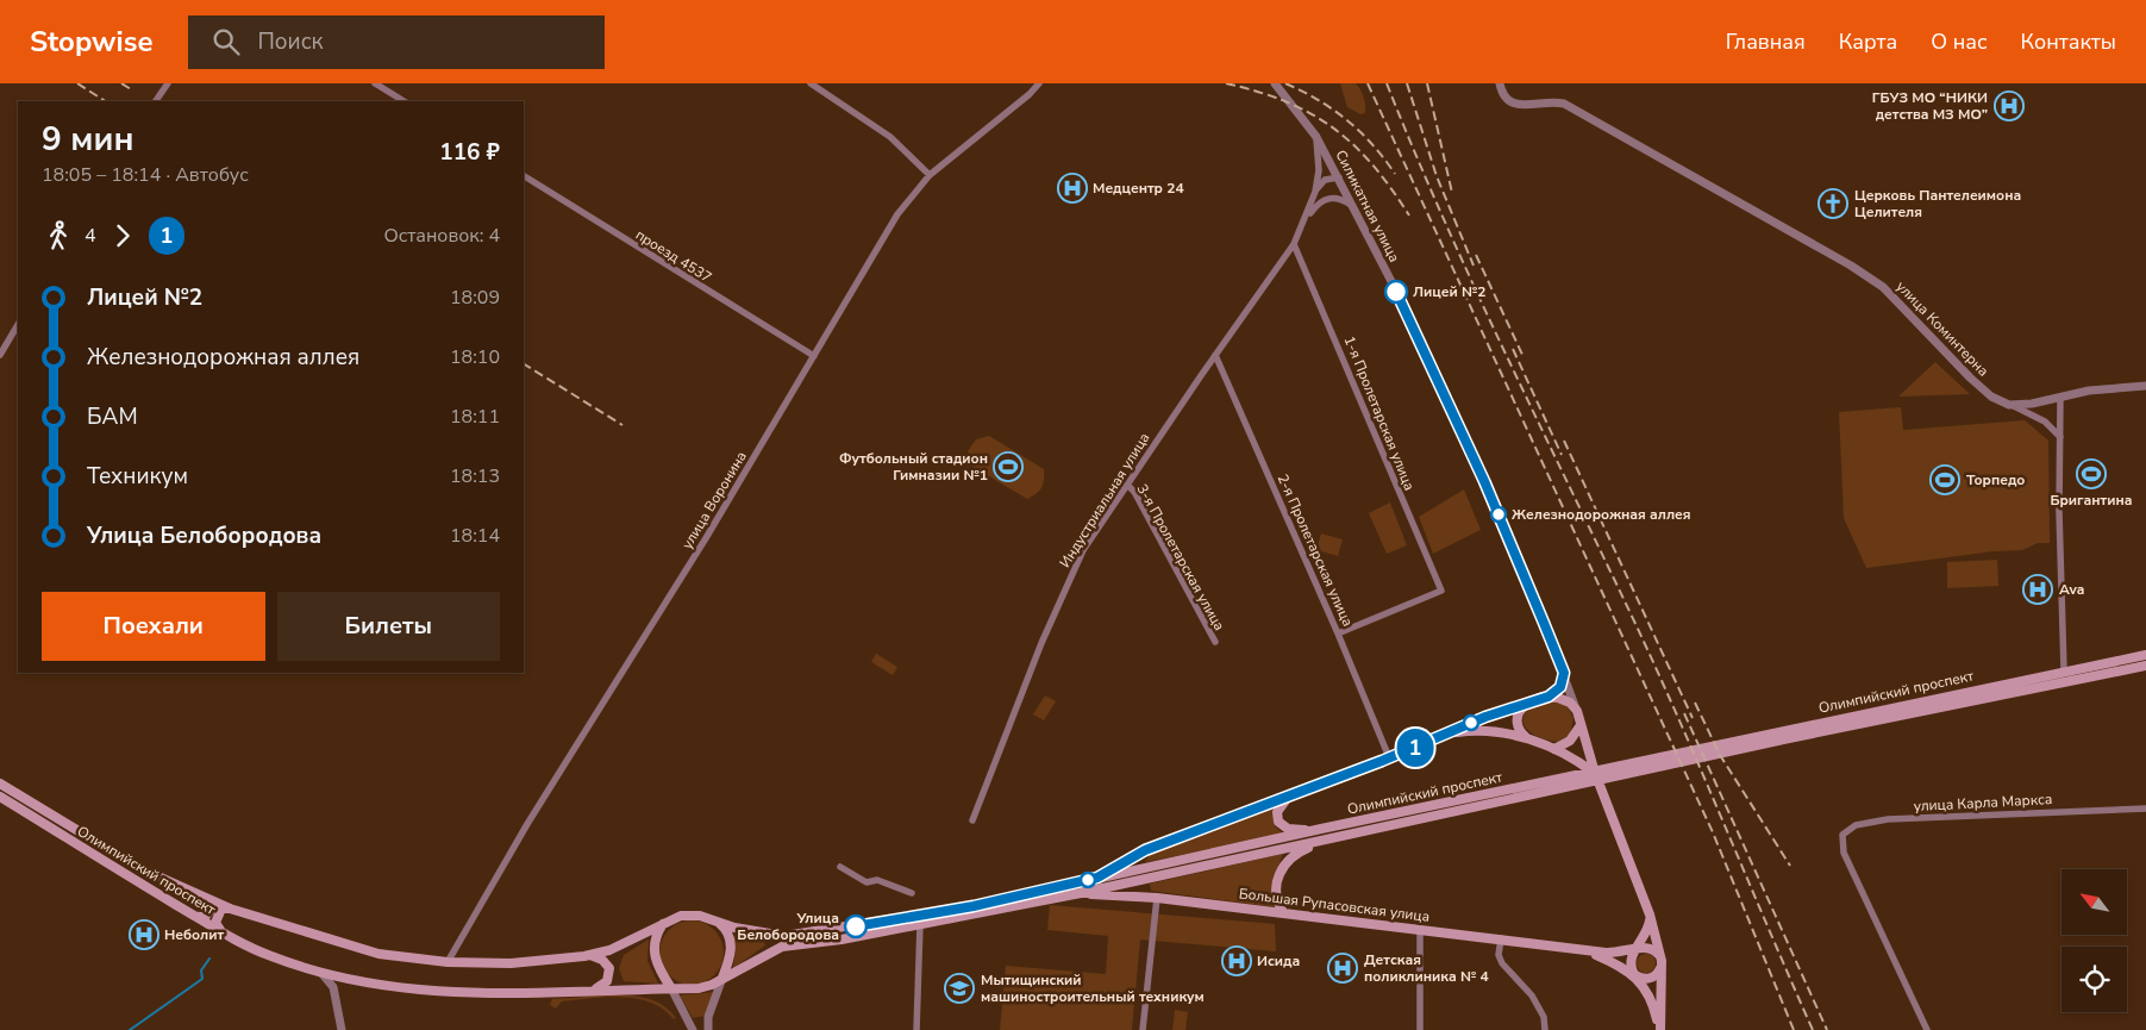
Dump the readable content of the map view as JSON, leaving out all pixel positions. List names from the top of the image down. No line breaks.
{"streets":{"main road":["Олимпийский проспект","Большая Рупасовская улица"],"street":["Силикатная улица","проезд 4537","улица Коминтерна","1-я Пролетарская улица","улица Воронина","Индустриальная улица","2-я Пролетарская улица","3-я Пролетарская улица","улица Карла Маркса"]},"crossings":[["Силикатная улица","Индустриальная улица"],["проезд 4537","улица Воронина"],["1-я Пролетарская улица","Индустриальная улица"],["1-я Пролетарская улица","2-я Пролетарская улица"],["улица Воронина","Олимпийский проспект"],["Индустриальная улица","2-я Пролетарская улица"],["Индустриальная улица","3-я Пролетарская улица"],["Олимпийский проспект","Большая Рупасовская улица"]],"places":{"hospital":["ГБУЗ МО “НИКИ детства МЗ МО”","Медцентр 24","Ava","Неболит","Исида","Детская поликлиника № 4"],"church":["Церковь Пантелеимона Целителя"],"other":["Лицей №2","Железнодорожная аллея","Улица Белобородова"],"sports":["Футбольный стадион Гимназии №1","Бригантина","Торпедо"],"school or university":["Мытищинский машиностроительный техникум"]},"lines":["bus line 1"],"north":"top left","page":{"header":"Stopwise","search":"Поиск","nav":["Главная","Карта","О нас","Контакты"],"on_map":"1","heading":["9 мин","18:05 – 18:14 · Автобус","116 ₽"],"legs":["4","1","Остановок: 4"],"list":[{"name":"Лицей №2","value":"18:09"},{"name":"Железнодорожная аллея","value":"18:10"},{"name":"БАМ","value":"18:11"},{"name":"Техникум","value":"18:13"},{"name":"Улица Белобородова","value":"18:14"}],"buttons":["Поехали","Билеты"]}}
